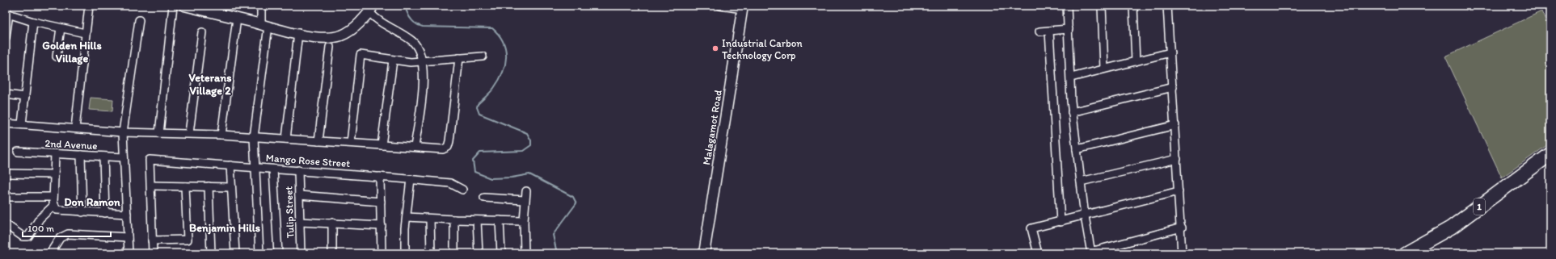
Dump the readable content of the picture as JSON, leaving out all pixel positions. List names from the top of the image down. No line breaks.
{"streets":{"highway":["1"],"street":["Malagamot Road","2nd Avenue","Mango Rose Street","Tulip Street"]},"crossings":[["Mango Rose Street","Tulip Street"]],"districts":["Golden Hills Village","Veterans Village 2","Don Ramon","Benjamin Hills"],"places":["Industrial Carbon Technology Corp"],"scale_bar":"100 m"}
